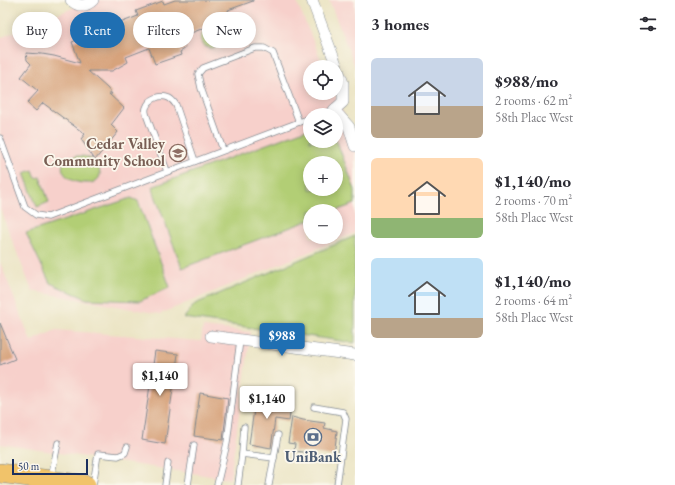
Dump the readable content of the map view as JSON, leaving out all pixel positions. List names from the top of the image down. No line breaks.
{"places":{"school or university":["Cedar Valley Community School"],"bank":["UniBank"]},"scale_bar":"50 m","page":{"heading":"3 homes","chip":["Buy","Rent","Filters","New"],"list":[{"name":"$988/mo","note":"2 rooms · 62 m² · 58th Place West"},{"name":"$1,140/mo","note":"2 rooms · 70 m² · 58th Place West"},{"name":"$1,140/mo","note":"2 rooms · 64 m² · 58th Place West"}],"map_buttons":["+","−"],"price":["$988","$1,140","$1,140"],"scale":"50 m"}}
